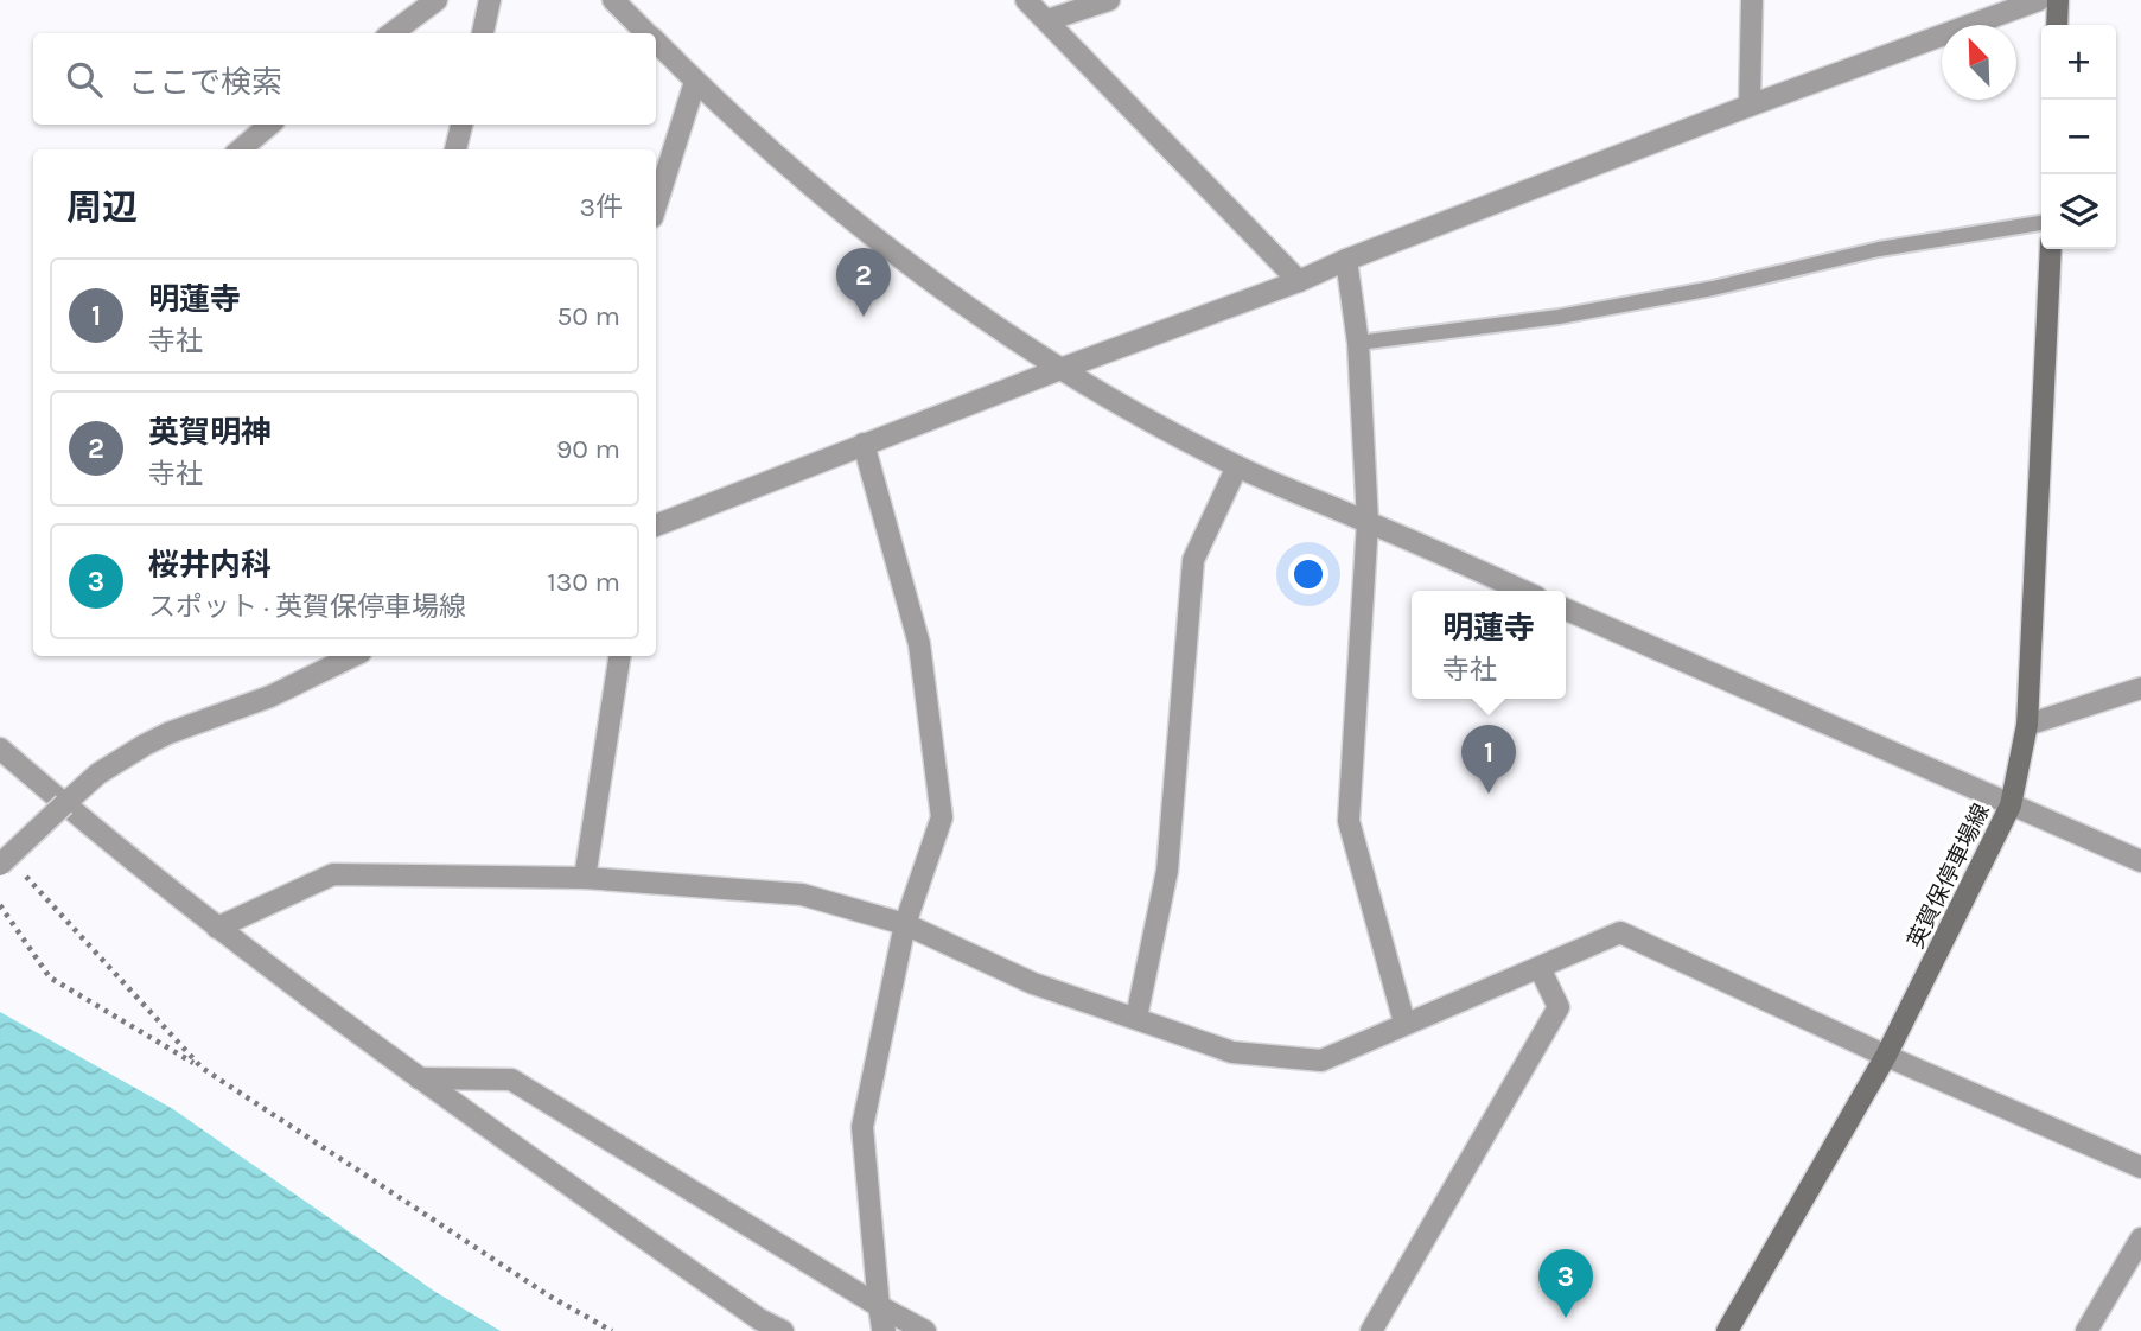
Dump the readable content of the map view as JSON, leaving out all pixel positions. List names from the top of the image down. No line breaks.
{"streets":{"main road":["英賀保停車場線"]},"north":"top left","page":{"map_buttons":["+","−"],"search":"ここで検索","heading":["周辺","3件"],"pins":["2","1","3"],"list":[{"mark":"1","name":"明蓮寺","note":"寺社","value":"50 m"},{"mark":"2","name":"英賀明神","note":"寺社","value":"90 m"},{"mark":"3","name":"桜井内科","note":"スポット · 英賀保停車場線","value":"130 m"}],"popup":["明蓮寺","寺社"]}}
